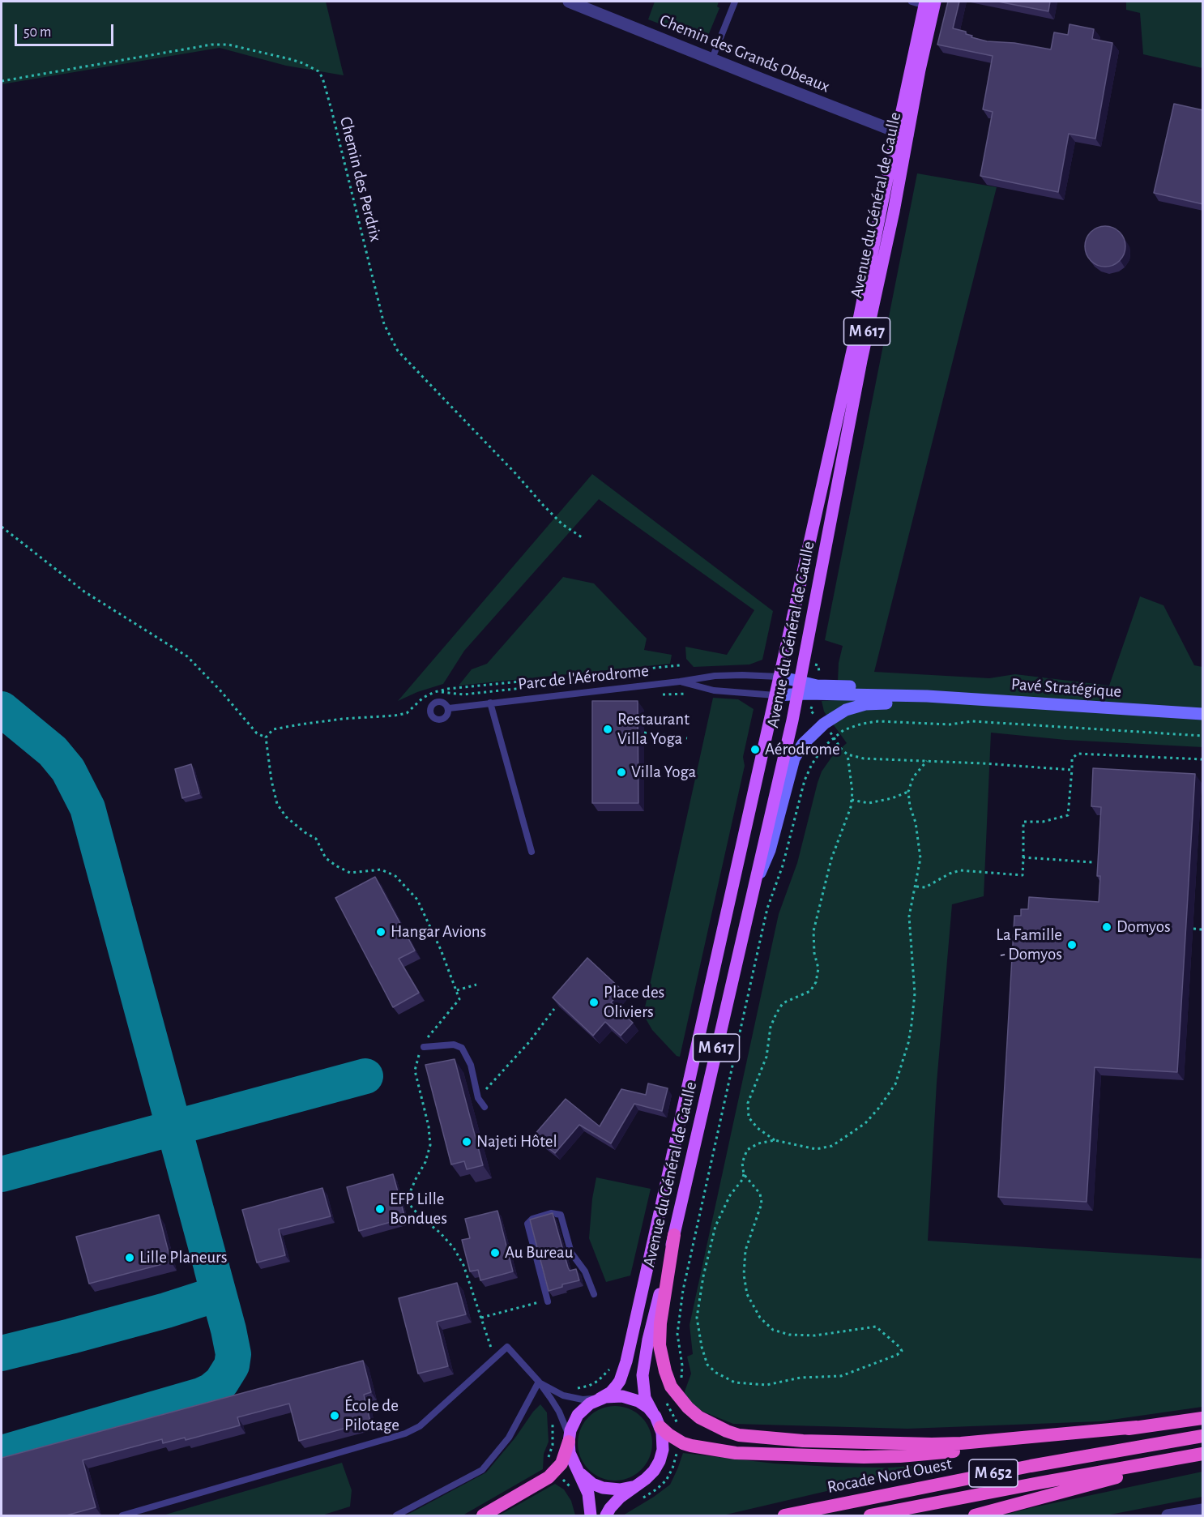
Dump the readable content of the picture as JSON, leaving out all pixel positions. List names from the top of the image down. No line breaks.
{"streets":{"highway":["M 652","Rocade Nord Ouest"],"main road":["Avenue du Général de Gaulle","M 617","Pavé Stratégique"],"street":["Chemin des Grands Obeaux"],"lane":["Parc de l'Aérodrome"],"path":["Chemin des Perdrix"]},"crossings":[["Chemin des Grands Obeaux","Avenue du Général de Gaulle"],["Avenue du Général de Gaulle","Parc de l'Aérodrome"],["Avenue du Général de Gaulle","Pavé Stratégique"],["Parc de l'Aérodrome","Pavé Stratégique"]],"places":["Restaurant Villa Yoga","Aérodrome","Villa Yoga","Domyos","Hangar Avions","La Famille - Domyos","Place des Oliviers","Najeti Hôtel","EFP Lille Bondues","Au Bureau","Lille Planeurs","École de Pilotage"],"scale_bar":"50 m"}
